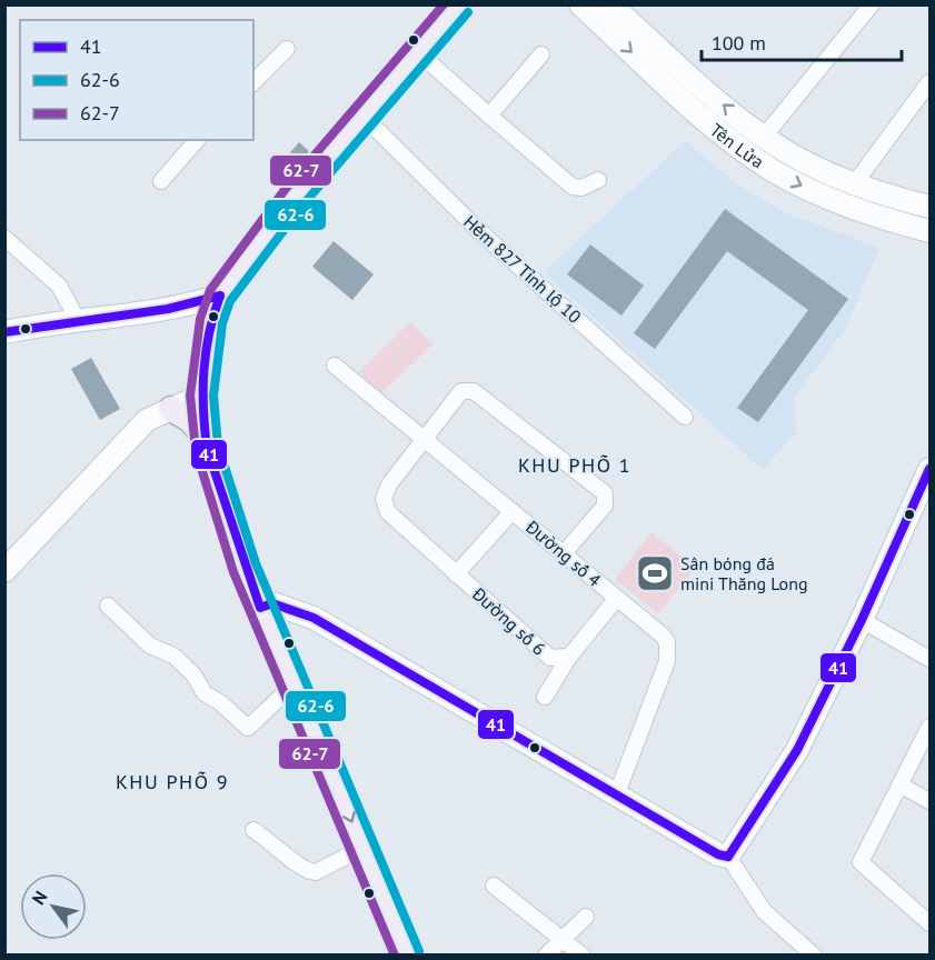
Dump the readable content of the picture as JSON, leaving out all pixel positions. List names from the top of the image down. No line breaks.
{"streets":{"street":["Tên Lửa","Hẻm 827 Tỉnh lộ 10","Đường số 4","Đường số 6"]},"crossings":[["Đường số 4","Đường số 6"]],"districts":["KHU PHỐ 1","KHU PHỐ 9"],"places":{"sports":["Sân bóng đá mini Thăng Long"]},"lines":["transit line 62-7","transit line 62-6","transit line 41"],"legend":["41","62-6","62-7"],"scale_bar":"100 m","north":"top left"}
